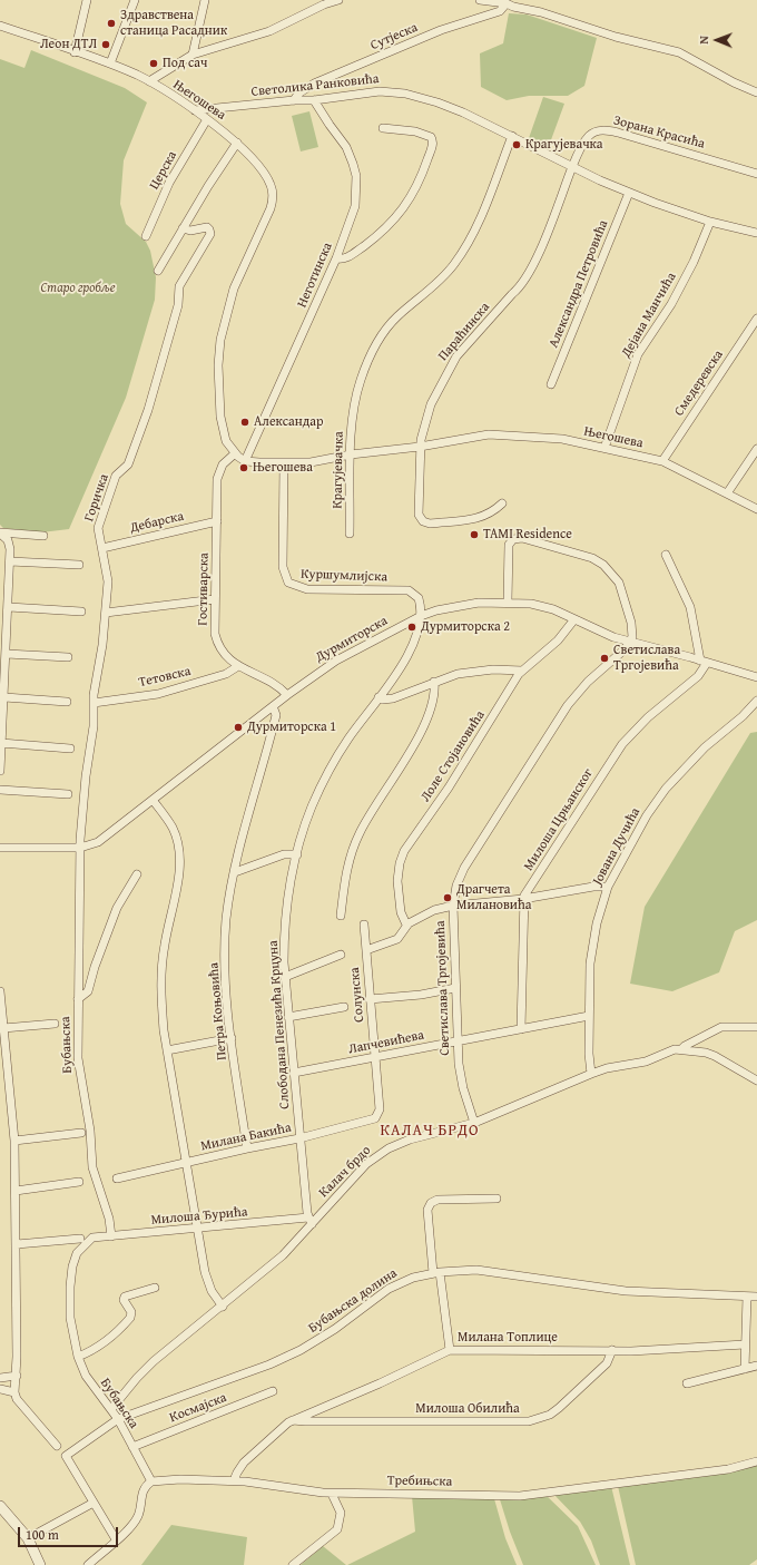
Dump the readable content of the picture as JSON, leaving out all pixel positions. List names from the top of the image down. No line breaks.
{"streets":{"street":["Сутјеска","Светолика Ранковића","Његошева","Зорана Красића","Церска","Неготинска","Александра Петровића","Дејана Манчића","Параћинска","Смедеревска","Крагујевачка","Горичка","Дебарска","Куршумлијска","Гостиварска","Дурмиторска","Тетовска","Лоле Стојановића","Милоша Црњанског","Јована Дучића","Светислава Тргојевића","Солунска","Петра Коњовића","Слободана Пенезића Крцуна","Лапчевићева","Бубањска","Милана Бакића","Калач брдо","Милоша Ђурића","Бубањска долина","Милана Топлице","Космајска","Милоша Обилића","Требињска"]},"crossings":[["Сутјеска","Светолика Ранковића"],["Светолика Ранковића","Његошева"],["Светолика Ранковића","Зорана Красића"],["Светолика Ранковића","Неготинска"],["Светолика Ранковића","Александра Петровића"],["Светолика Ранковића","Дејана Манчића"],["Светолика Ранковића","Параћинска"],["Светолика Ранковића","Крагујевачка"],["Његошева","Церска"],["Његошева","Неготинска"],["Његошева","Дејана Манчића"],["Његошева","Параћинска"],["Његошева","Смедеревска"],["Његошева","Крагујевачка"],["Његошева","Куршумлијска"],["Његошева","Гостиварска"],["Зорана Красића","Параћинска"],["Горичка","Дебарска"],["Горичка","Дурмиторска"],["Горичка","Тетовска"],["Горичка","Бубањска"],["Дебарска","Гостиварска"],["Куршумлијска","Дурмиторска"],["Куршумлијска","Слободана Пенезића Крцуна"],["Гостиварска","Дурмиторска"],["Гостиварска","Тетовска"],["Дурмиторска","Лоле Стојановића"],["Дурмиторска","Милоша Црњанског"],["Дурмиторска","Светислава Тргојевића"],["Дурмиторска","Петра Коњовића"],["Дурмиторска","Слободана Пенезића Крцуна"],["Дурмиторска","Бубањска"],["Јована Дучића","Лапчевићева"],["Јована Дучића","Калач брдо"],["Светислава Тргојевића","Лапчевићева"],["Светислава Тргојевића","Калач брдо"],["Солунска","Лапчевићева"],["Солунска","Милана Бакића"],["Петра Коњовића","Милана Бакића"],["Слободана Пенезића Крцуна","Лапчевићева"],["Слободана Пенезића Крцуна","Милана Бакића"],["Слободана Пенезића Крцуна","Калач брдо"],["Слободана Пенезића Крцуна","Милоша Ђурића"],["Бубањска","Калач брдо"],["Бубањска","Милоша Ђурића"],["Бубањска","Бубањска долина"],["Бубањска","Космајска"],["Бубањска","Требињска"],["Калач брдо","Милоша Ђурића"],["Милана Топлице","Милоша Обилића"],["Милана Топлице","Требињска"]],"districts":["КАЛАЧ БРДО"],"parks":["Старо гробље"],"places":["Здравствена станица Расадник","Леон ДТЛ","Под сач","Крагујевачка","Александар","Његошева","TAMI Residence","Дурмиторска 2","Светислава Тргојевића","Дурмиторска 1","Драгчета Милановића"],"scale_bar":"100 m","north":"left"}
